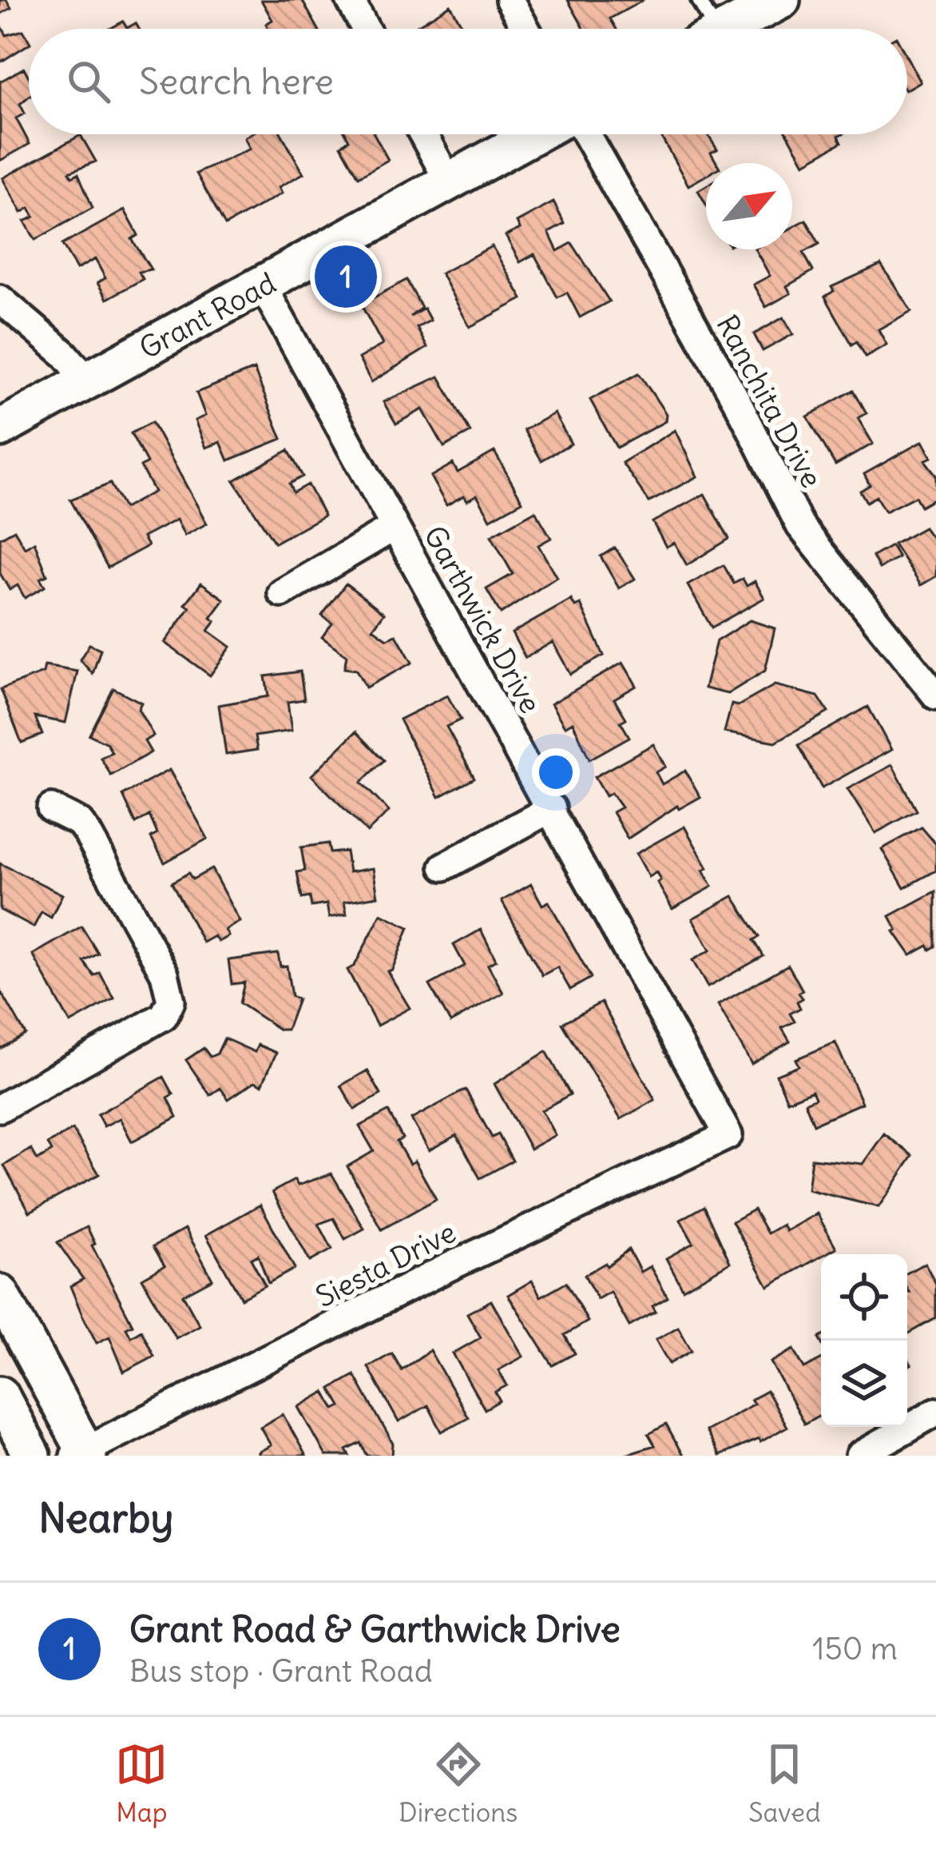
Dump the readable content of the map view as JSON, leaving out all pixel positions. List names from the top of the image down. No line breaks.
{"streets":{"main road":["Grant Road"],"street":["Ranchita Drive","Garthwick Drive","Siesta Drive"]},"crossings":[["Grant Road","Garthwick Drive"],["Garthwick Drive","Siesta Drive"]],"north":"top right","page":{"search":"Search here","pins":"1","heading":"Nearby","list":[{"mark":"1","name":"Grant Road & Garthwick Drive","note":"Bus stop · Grant Road","value":"150 m"}],"nav":["Map","Directions","Saved"]}}
